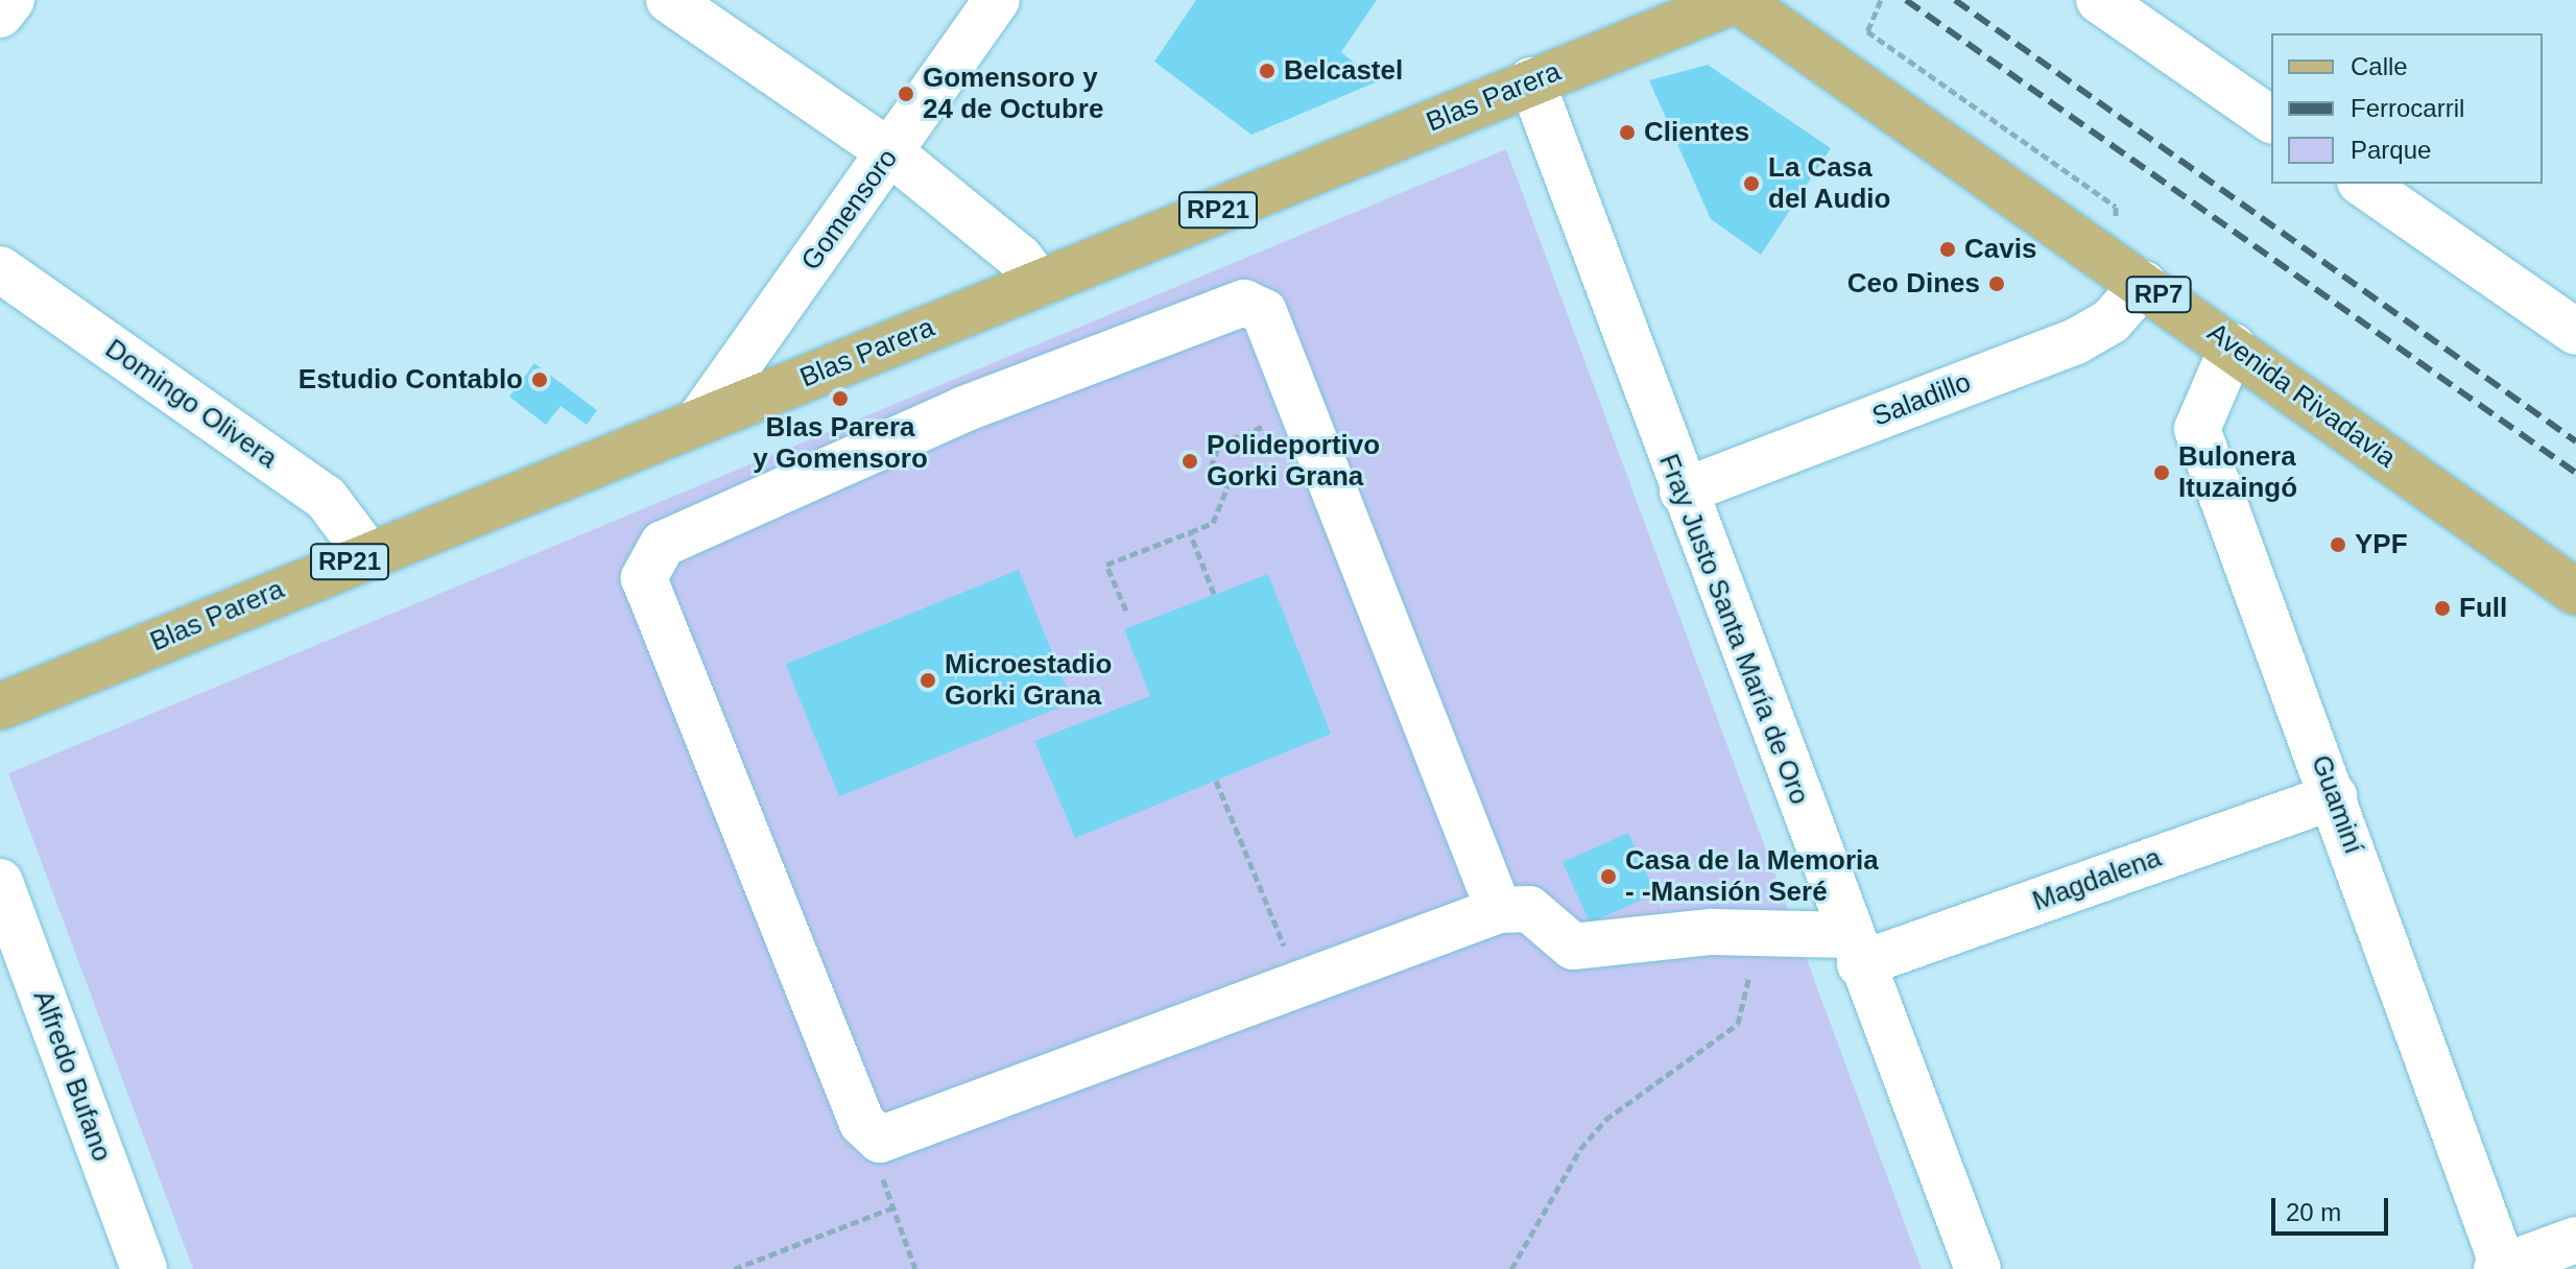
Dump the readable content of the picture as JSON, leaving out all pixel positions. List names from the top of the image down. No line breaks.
{"streets":{"main road":["Blas Parera","RP21","RP7","Avenida Rivadavia"],"street":["Gomensoro","Saladillo","Domingo Olivera","Fray Justo Santa María de Oro","Guaminí","Magdalena","Alfredo Bufano"]},"crossings":[["Blas Parera","Gomensoro"],["Blas Parera","Avenida Rivadavia"],["Blas Parera","Domingo Olivera"],["Blas Parera","Fray Justo Santa María de Oro"],["Avenida Rivadavia","Saladillo"],["Avenida Rivadavia","Guaminí"],["Saladillo","Fray Justo Santa María de Oro"],["Fray Justo Santa María de Oro","Magdalena"],["Guaminí","Magdalena"]],"places":["Belcastel","Gomensoro y 24 de Octubre","Clientes","La Casa del Audio","Cavis","Ceo Dines","Estudio Contablo","Blas Parera y Gomensoro","Polideportivo Gorki Grana","Bulonera Ituzaingó","YPF","Full","Microestadio Gorki Grana","Casa de la Memoria - -Mansión Seré"],"legend":["Calle","Ferrocarril","Parque"],"scale_bar":"20 m"}
